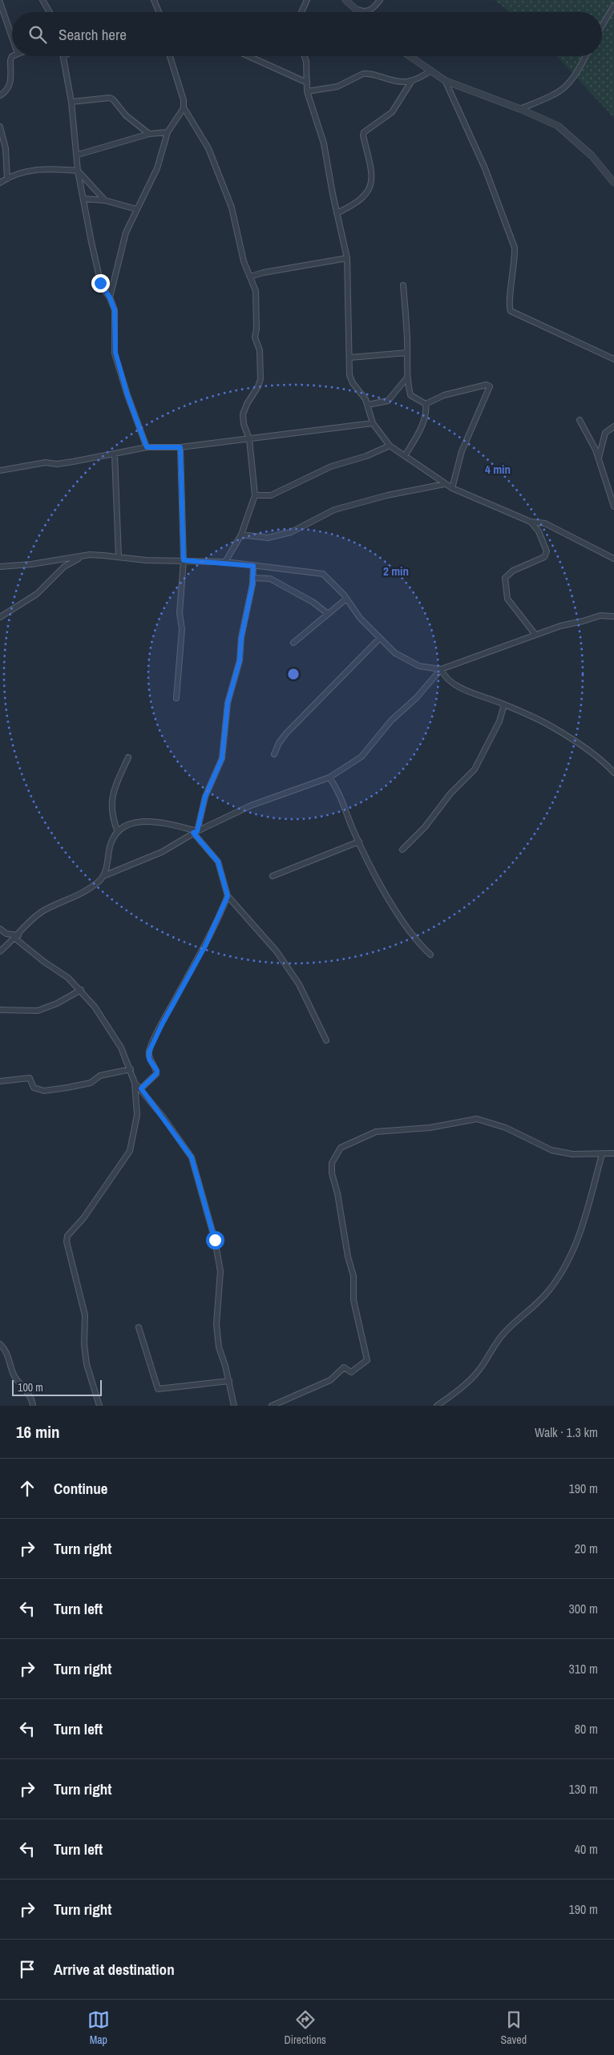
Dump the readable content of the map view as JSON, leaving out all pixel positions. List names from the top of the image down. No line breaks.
{"scale_bar":"100 m","page":{"search":"Search here","scale":"100 m","heading":["16 min","Walk · 1.3 km"],"list":[["Continue","190 m"],["Turn right","20 m"],["Turn left","300 m"],["Turn right","310 m"],["Turn left","80 m"],["Turn right","130 m"],["Turn left","40 m"],["Turn right","190 m"],"Arrive at destination"],"nav":["Map","Directions","Saved"]},"rings":["4 min","2 min"]}
